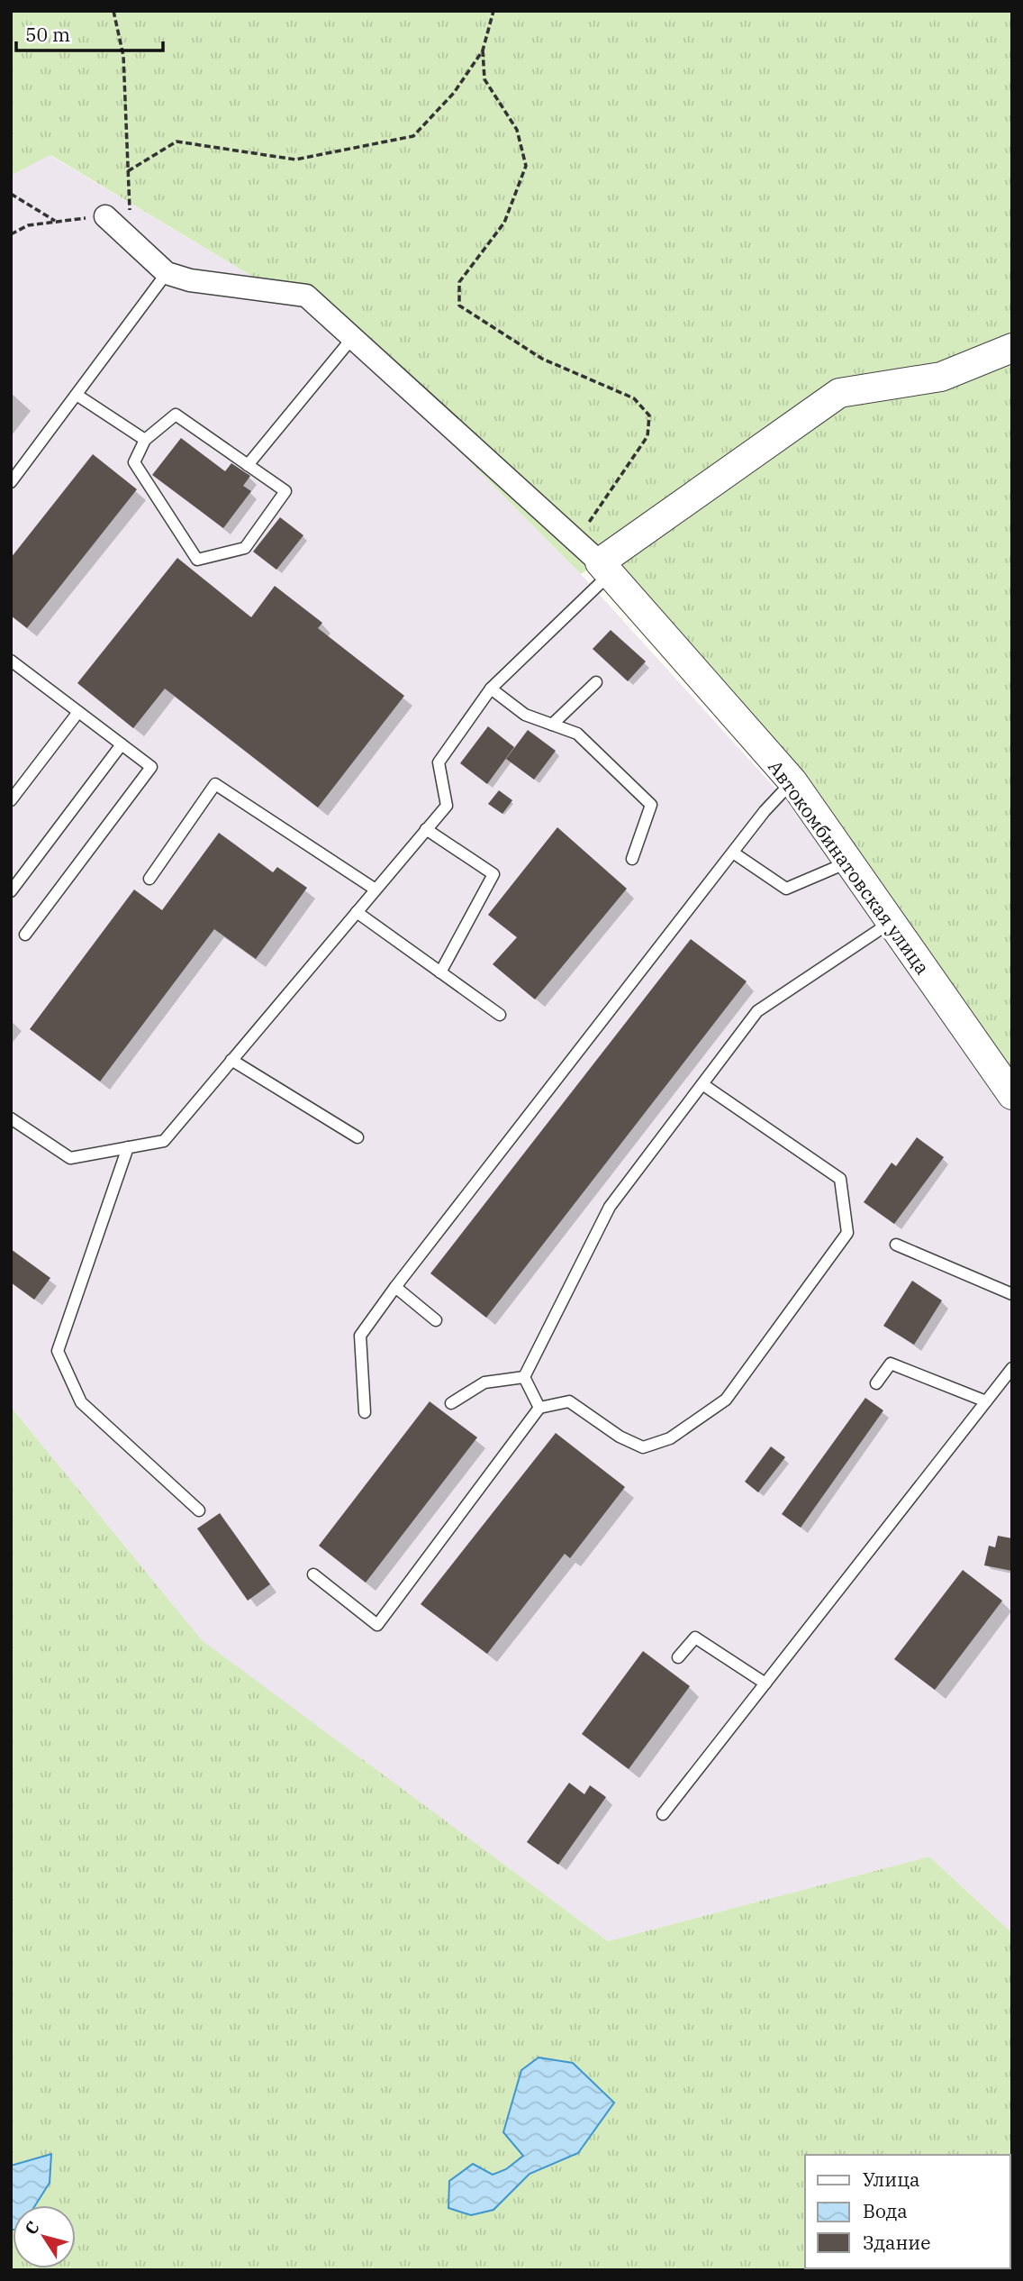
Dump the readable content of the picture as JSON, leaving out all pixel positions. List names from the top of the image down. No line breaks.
{"streets":{"street":["Автокомбинатовская улица"]},"legend":["Улица","Вода","Здание"],"scale_bar":"50 m","north":"top left"}
